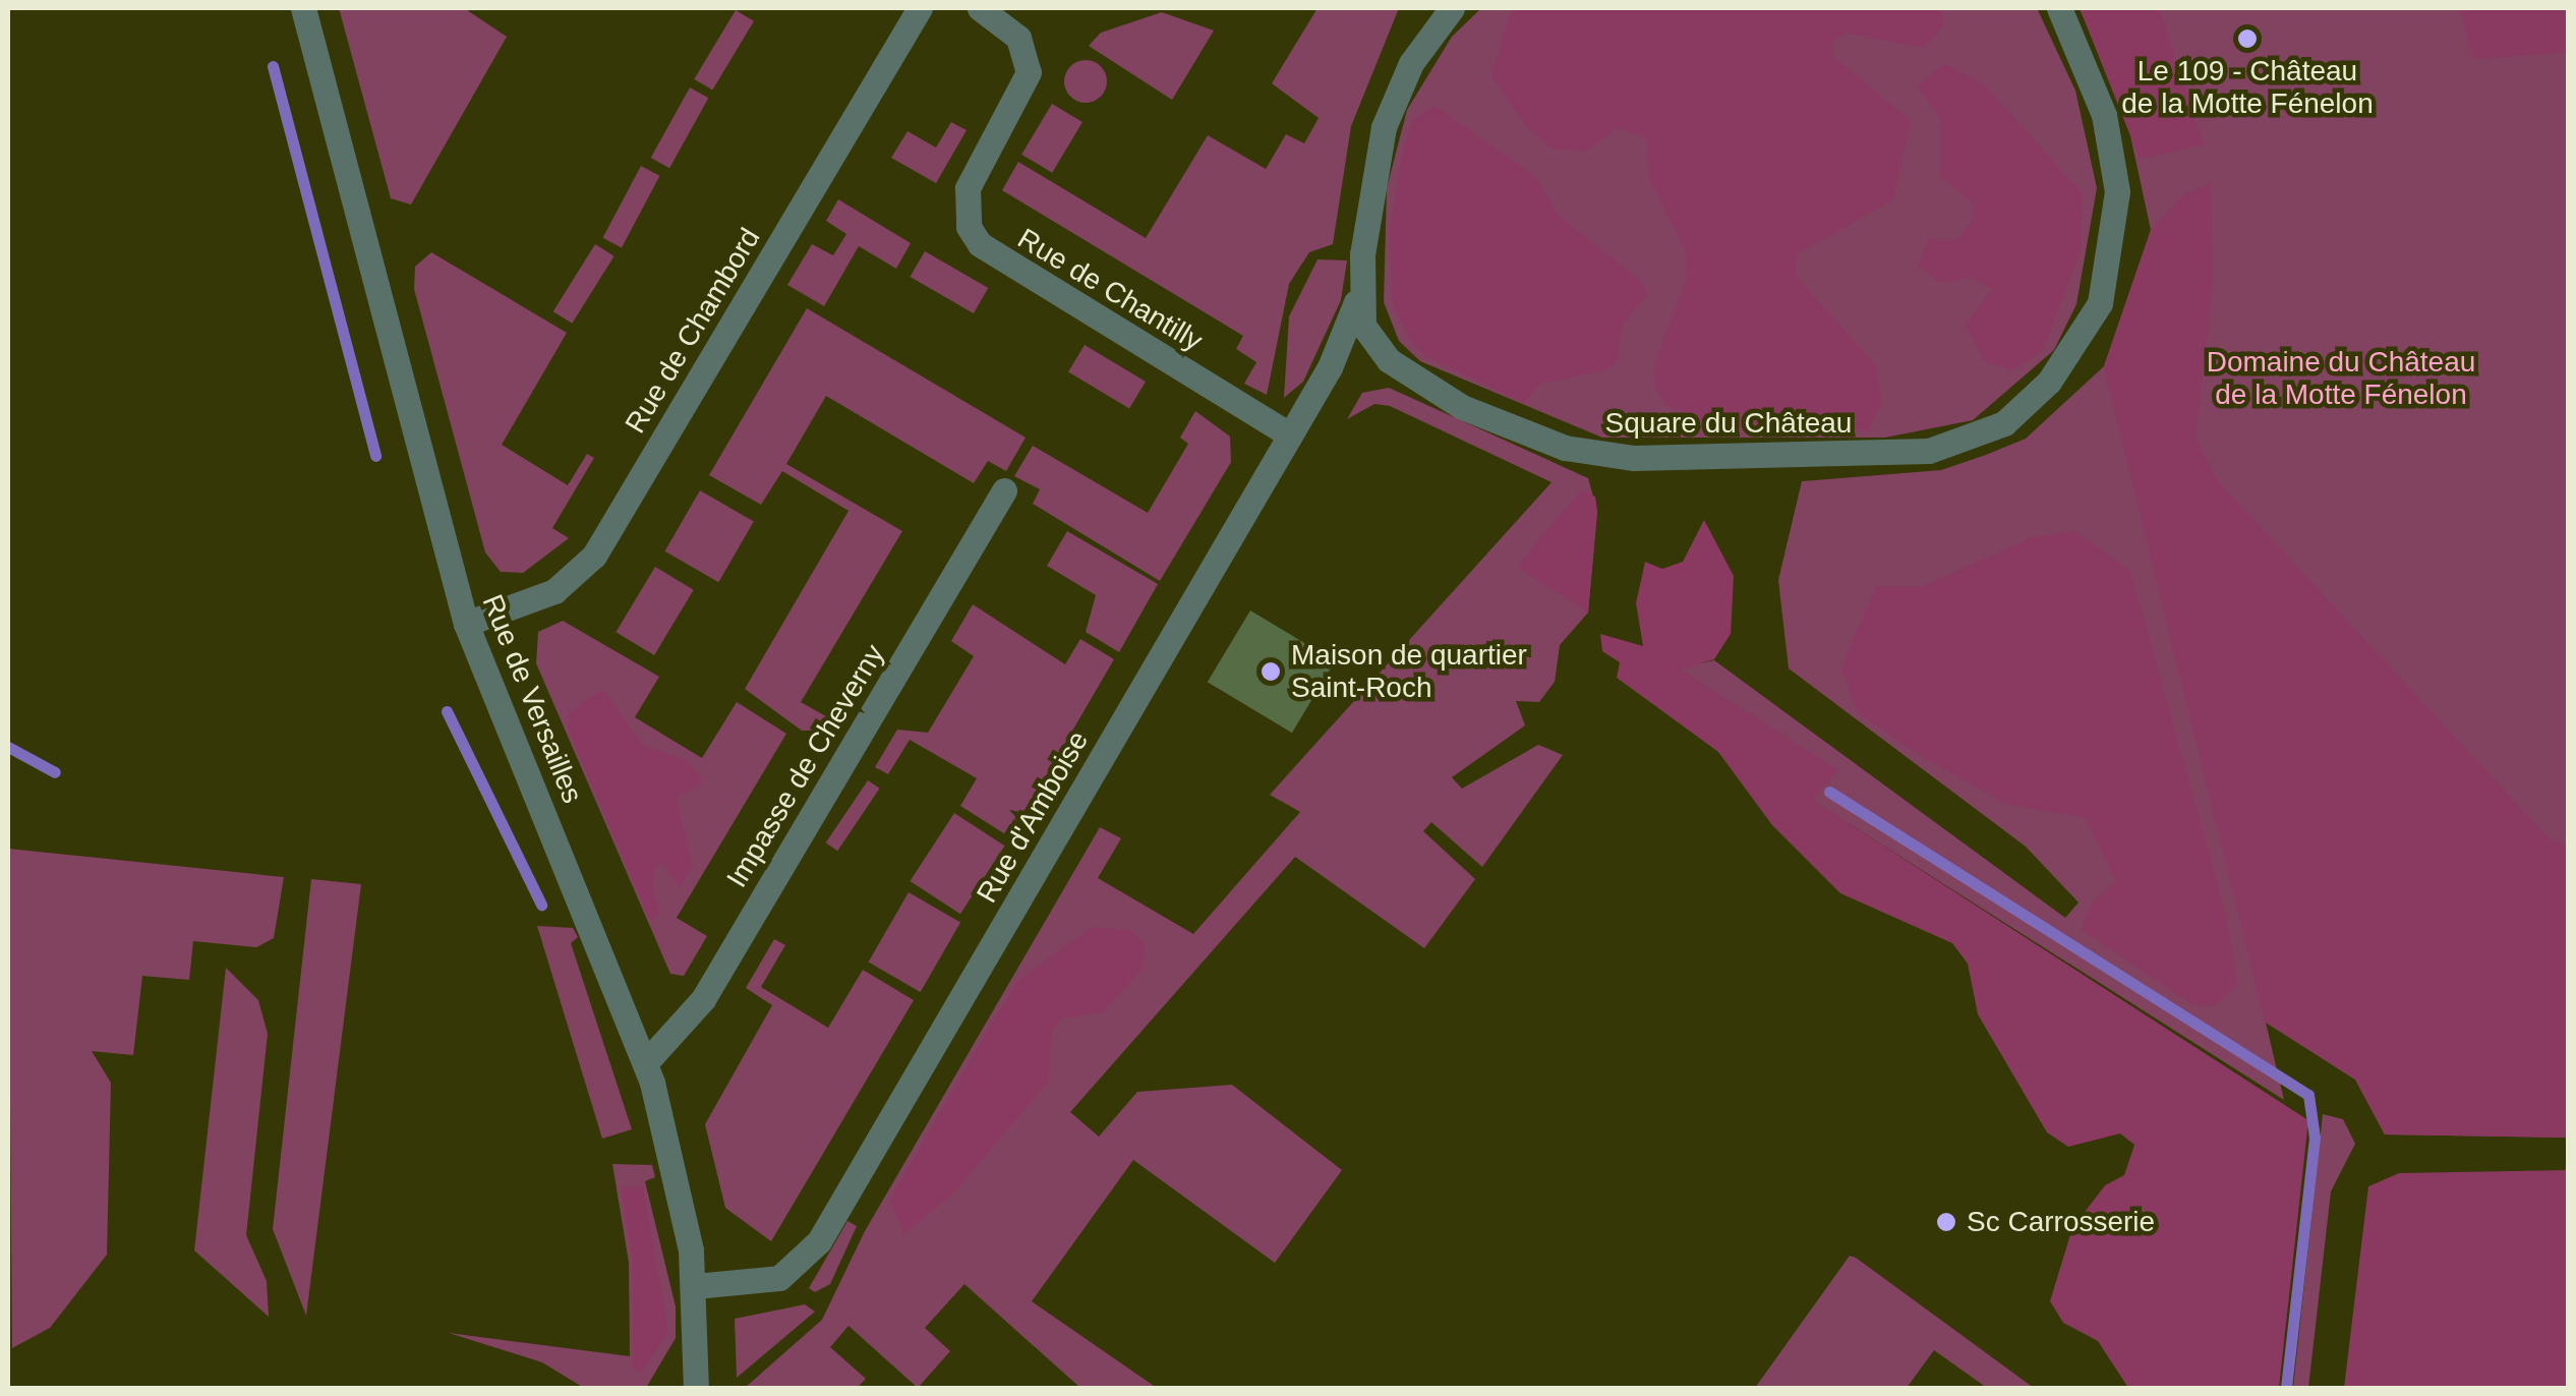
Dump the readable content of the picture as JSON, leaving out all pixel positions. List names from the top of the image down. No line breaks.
{"streets":{"street":["Rue de Chantilly","Rue de Chambord","Square du Château","Rue de Versailles","Impasse de Cheverny","Rue d'Amboise"]},"crossings":[["Rue de Chantilly","Rue d'Amboise"],["Rue de Chambord","Rue de Versailles"],["Square du Château","Rue d'Amboise"],["Rue de Versailles","Impasse de Cheverny"],["Rue de Versailles","Rue d'Amboise"]],"parks":["Domaine du Château de la Motte Fénelon"],"places":["Le 109 - Château de la Motte Fénelon","Maison de quartier Saint-Roch","Sc Carrosserie"]}
